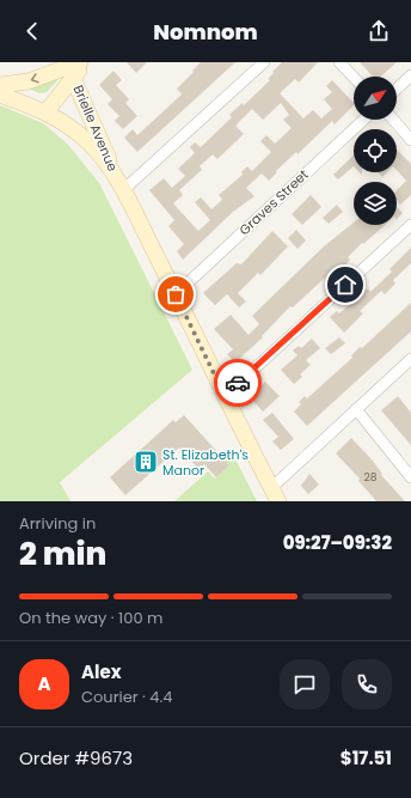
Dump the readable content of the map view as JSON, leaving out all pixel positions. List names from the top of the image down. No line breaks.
{"streets":{"street":["Brielle Avenue","Graves Street"]},"crossings":[["Brielle Avenue","Graves Street"]],"places":{"building":["St. Elizabeth's Manor"]},"house_numbers":["28"],"north":"top right","page":{"header":"Nomnom","heading":["2 min","Arriving in","09:27–09:32"],"panel":["Alex","Courier · 4.4","Order #9673","$17.51"],"bar":"On the way · 100 m","round":"A"}}
